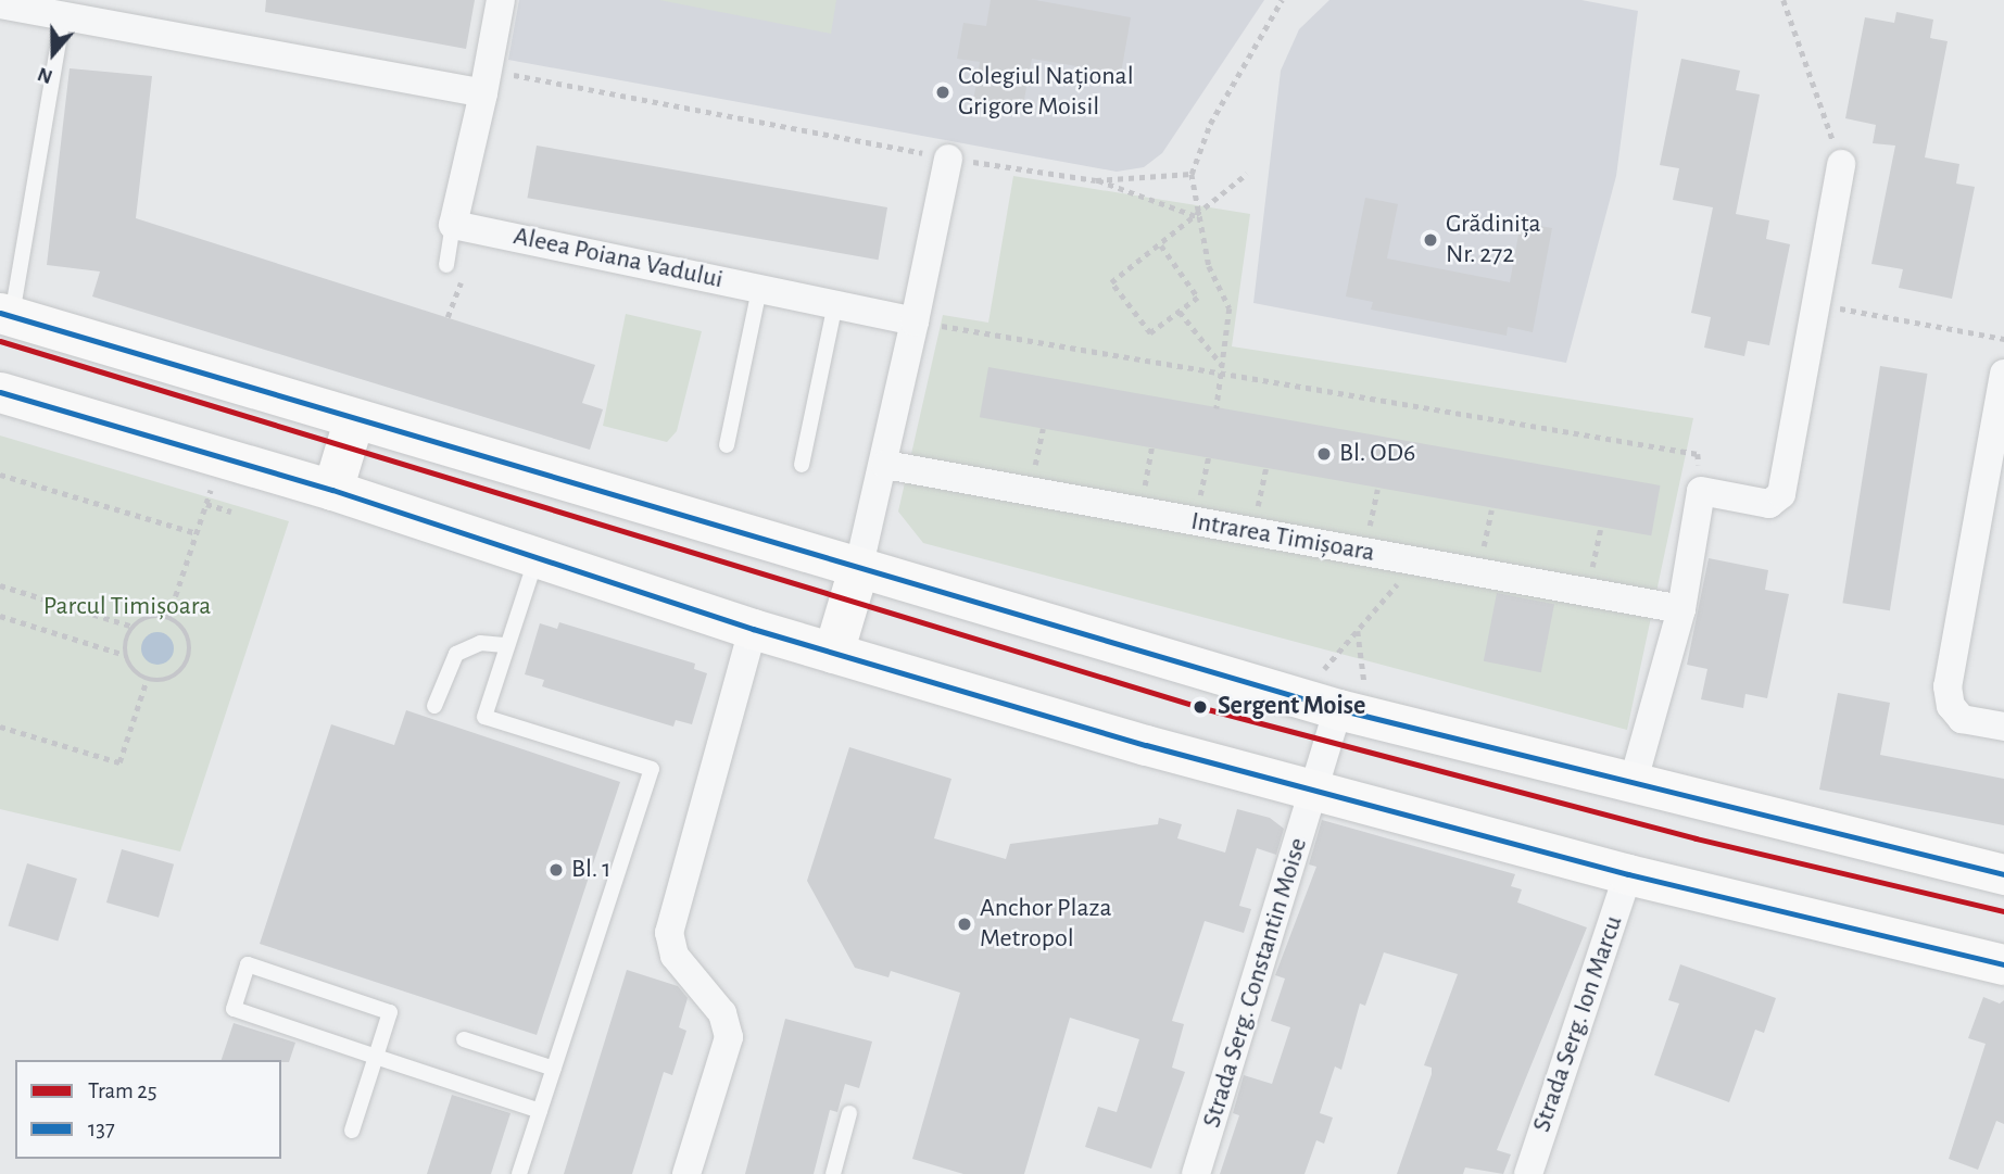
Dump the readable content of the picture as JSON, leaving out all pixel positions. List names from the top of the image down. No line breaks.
{"streets":{"street":["Aleea Poiana Vadului","Intrarea Timișoara","Strada Serg. Constantin Moise","Strada Serg. Ion Marcu"]},"parks":["Parcul Timișoara"],"places":["Colegiul Național Grigore Moisil","Grădinița Nr. 272","Bl. OD6","Sergent Moise","Bl. 1","Anchor Plaza Metropol"],"lines":["transit line 137","tram line 25"],"legend":["Tram 25","137"],"north":"bottom"}
